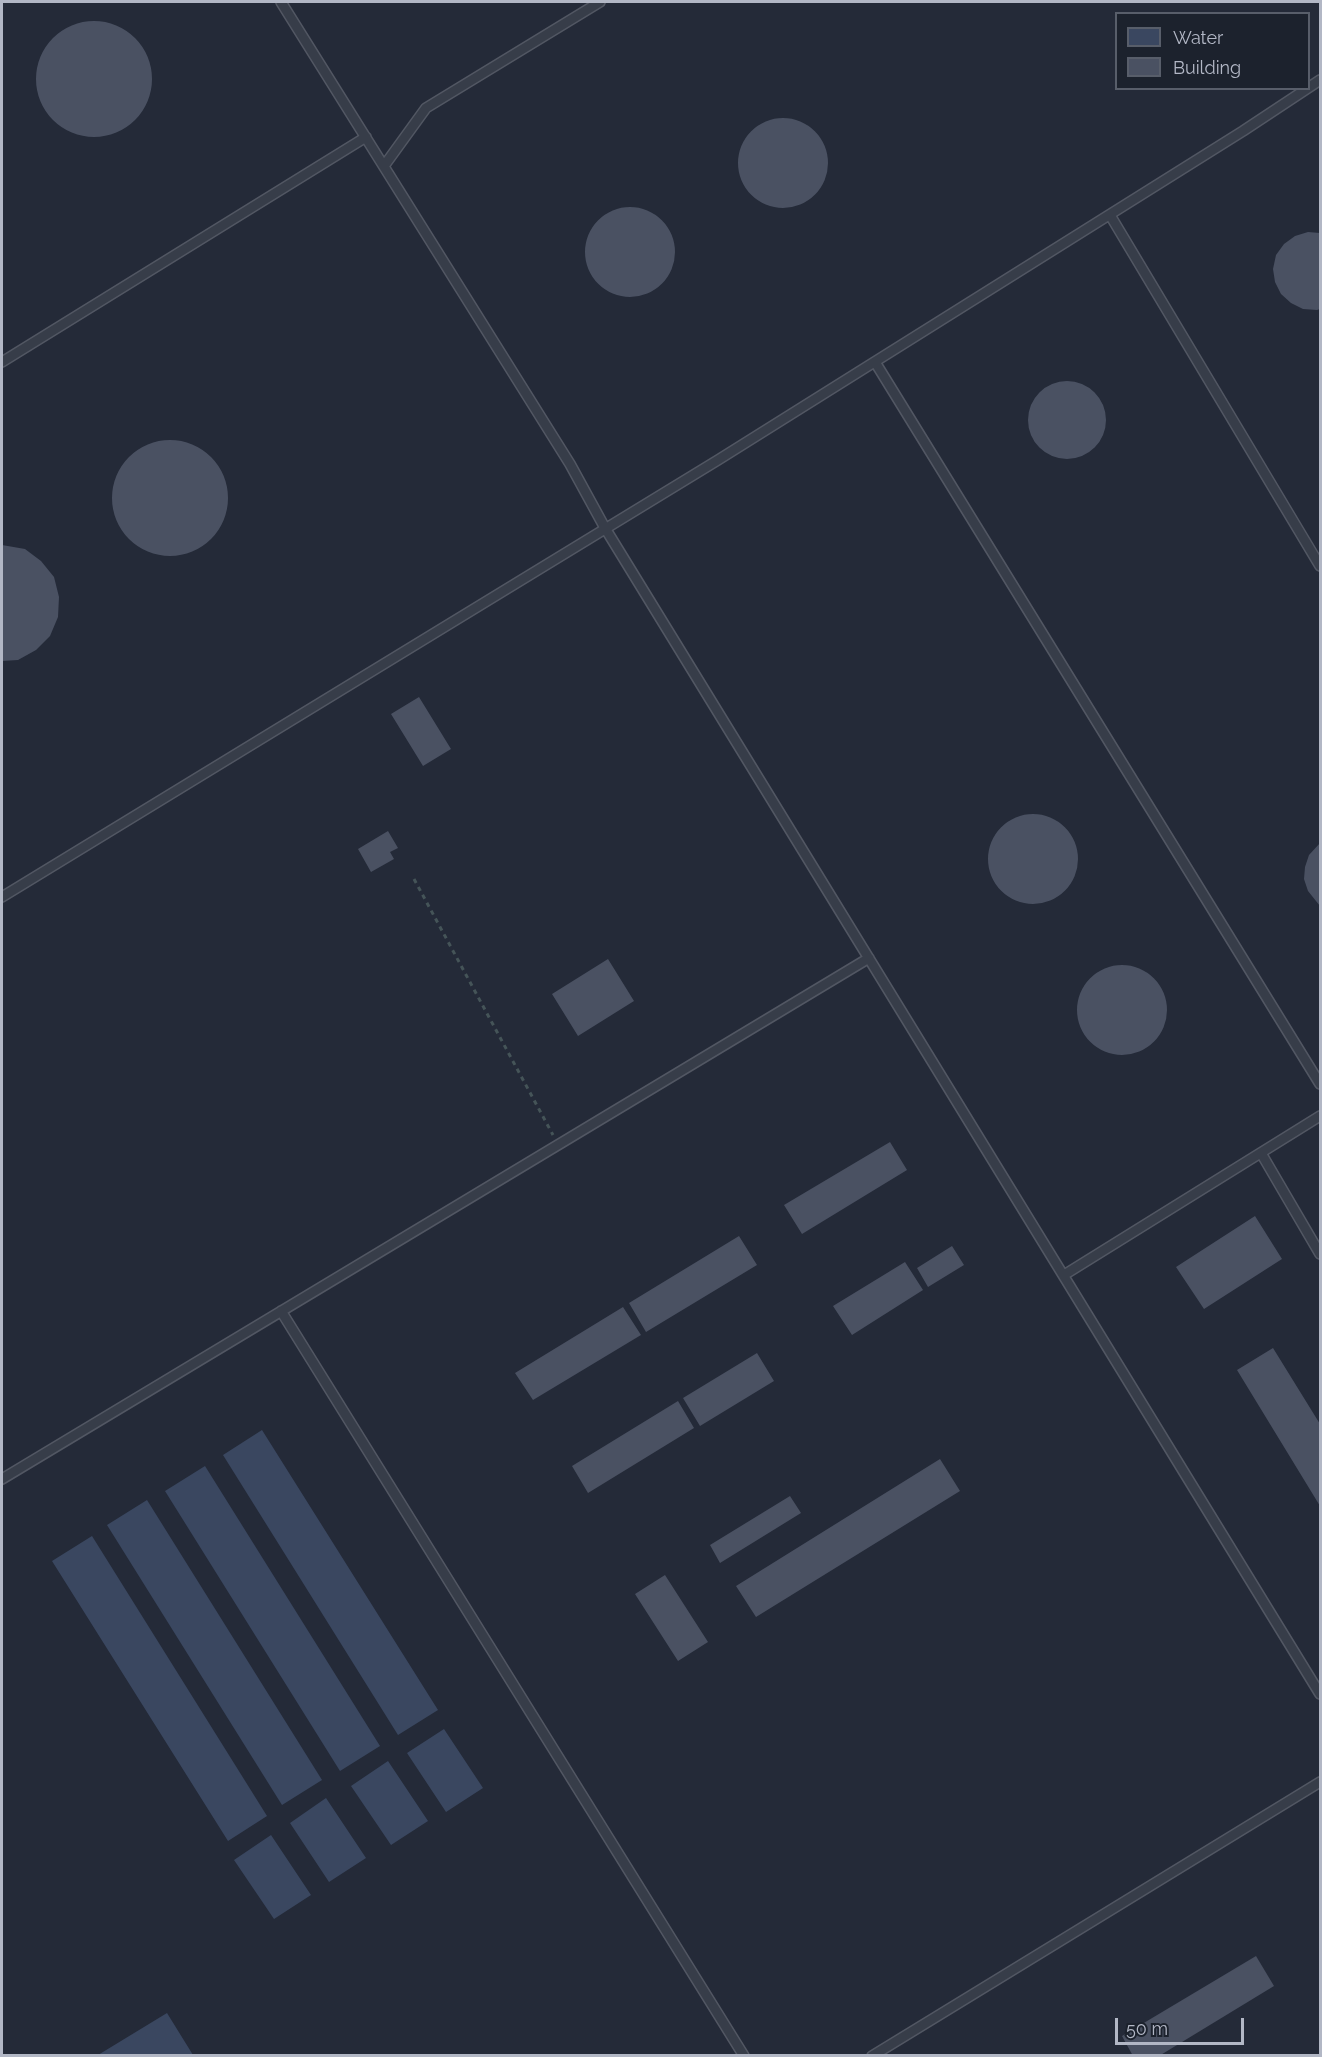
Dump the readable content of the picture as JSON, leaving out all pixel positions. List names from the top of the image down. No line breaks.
{"legend":["Water","Building"],"scale_bar":"50 m"}
